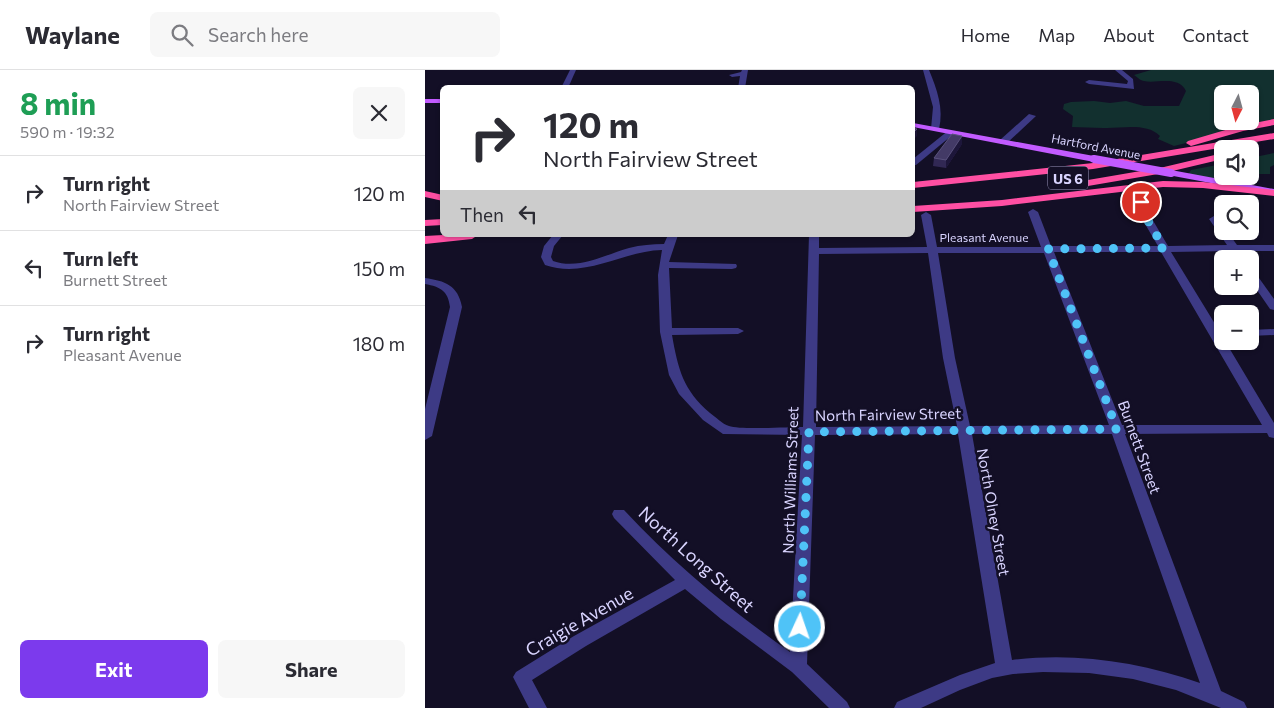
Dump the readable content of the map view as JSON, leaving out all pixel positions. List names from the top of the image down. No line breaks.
{"streets":{"highway":["US 6"],"main road":["Hartford Avenue"],"street":["Pleasant Avenue","North Fairview Street","Burnett Street","North Williams Street","North Olney Street","North Long Street","Craigie Avenue"]},"crossings":[["Pleasant Avenue","Burnett Street"],["Pleasant Avenue","North Williams Street"],["Pleasant Avenue","North Olney Street"],["North Fairview Street","Burnett Street"],["North Fairview Street","North Williams Street"],["North Fairview Street","North Olney Street"],["North Williams Street","North Long Street"],["North Long Street","Craigie Avenue"]],"north":"bottom","page":{"header":"Waylane","search":"Search here","nav":["Home","Map","About","Contact"],"heading":["8 min","590 m · 19:32"],"map_buttons":["+","−"],"turn":["120 m","North Fairview Street"],"list":[{"name":"Turn right","note":"North Fairview Street","value":"120 m"},{"name":"Turn left","note":"Burnett Street","value":"150 m"},{"name":"Turn right","note":"Pleasant Avenue","value":"180 m"}],"then":"Then","buttons":["Exit","Share"]}}
